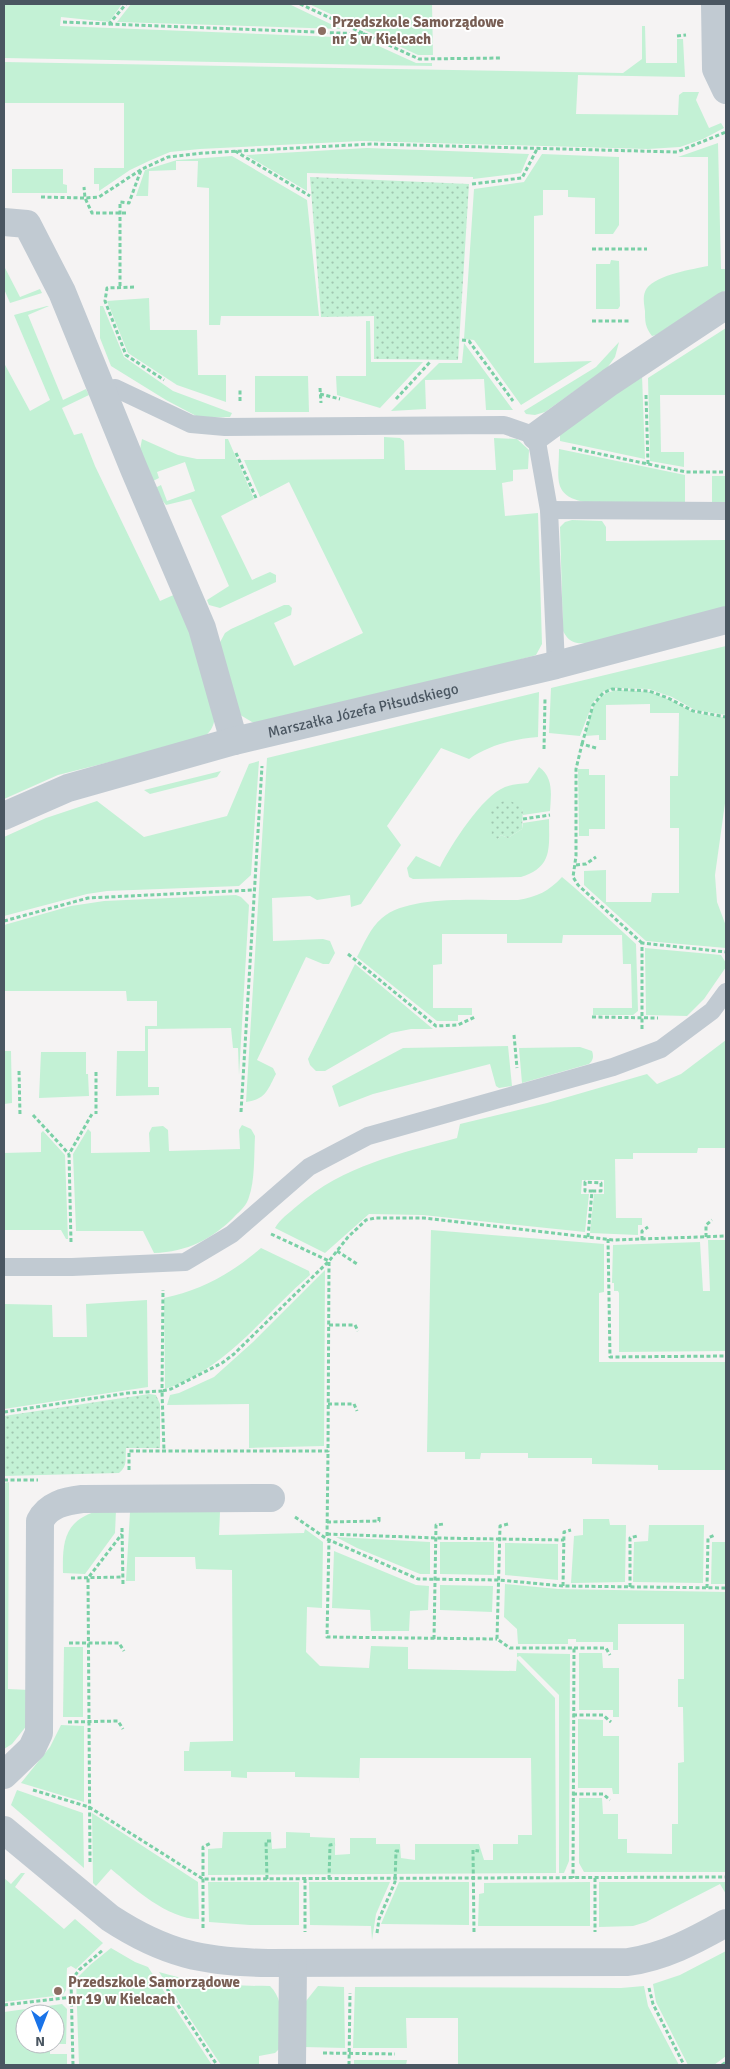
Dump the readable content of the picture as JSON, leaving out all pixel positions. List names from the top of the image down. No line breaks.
{"streets":{"street":["Marszałka Józefa Piłsudskiego"]},"places":["Przedszkole Samorządowe nr 5 w Kielcach","Przedszkole Samorządowe nr 19 w Kielcach"],"north":"bottom"}
